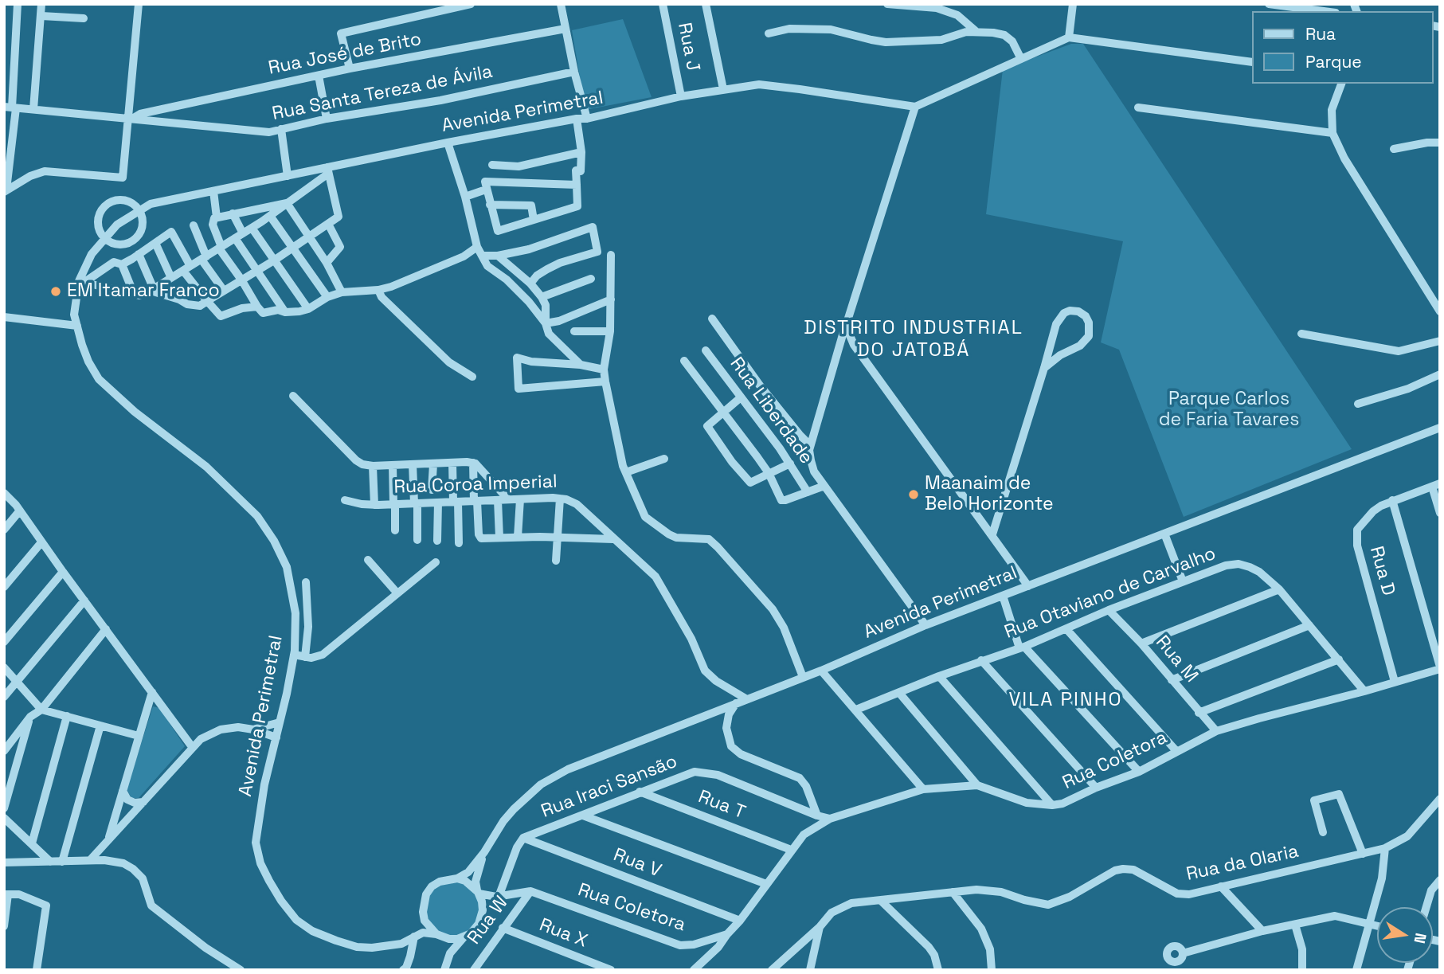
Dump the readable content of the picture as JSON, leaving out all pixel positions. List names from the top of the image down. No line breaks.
{"streets":{"street":["Rua J","Rua José de Brito","Rua Santa Tereza de Ávila","Avenida Perimetral","Rua Liberdade","Rua Coroa Imperial","Rua D","Rua Otaviano de Carvalho","Rua M","Rua Coletora","Rua Iraci Sansão","Rua T","Rua V","Rua da Olaria","Rua W","Rua X"]},"crossings":[["Rua J","Avenida Perimetral"],["Rua José de Brito","Rua Santa Tereza de Ávila"],["Avenida Perimetral","Rua Coroa Imperial"],["Avenida Perimetral","Rua Coletora"],["Rua D","Rua Coletora"],["Rua Otaviano de Carvalho","Rua M"],["Rua Otaviano de Carvalho","Rua Coletora"],["Rua M","Rua Coletora"],["Rua Coletora","Rua Iraci Sansão"],["Rua Coletora","Rua T"],["Rua Coletora","Rua V"],["Rua Coletora","Rua W"],["Rua Iraci Sansão","Rua T"],["Rua Iraci Sansão","Rua V"],["Rua W","Rua X"]],"districts":["DISTRITO INDUSTRIAL DO JATOBÁ","VILA PINHO"],"parks":["Parque Carlos de Faria Tavares"],"places":["EM Itamar Franco","Maanaim de Belo Horizonte"],"legend":["Rua","Parque"],"north":"right"}
